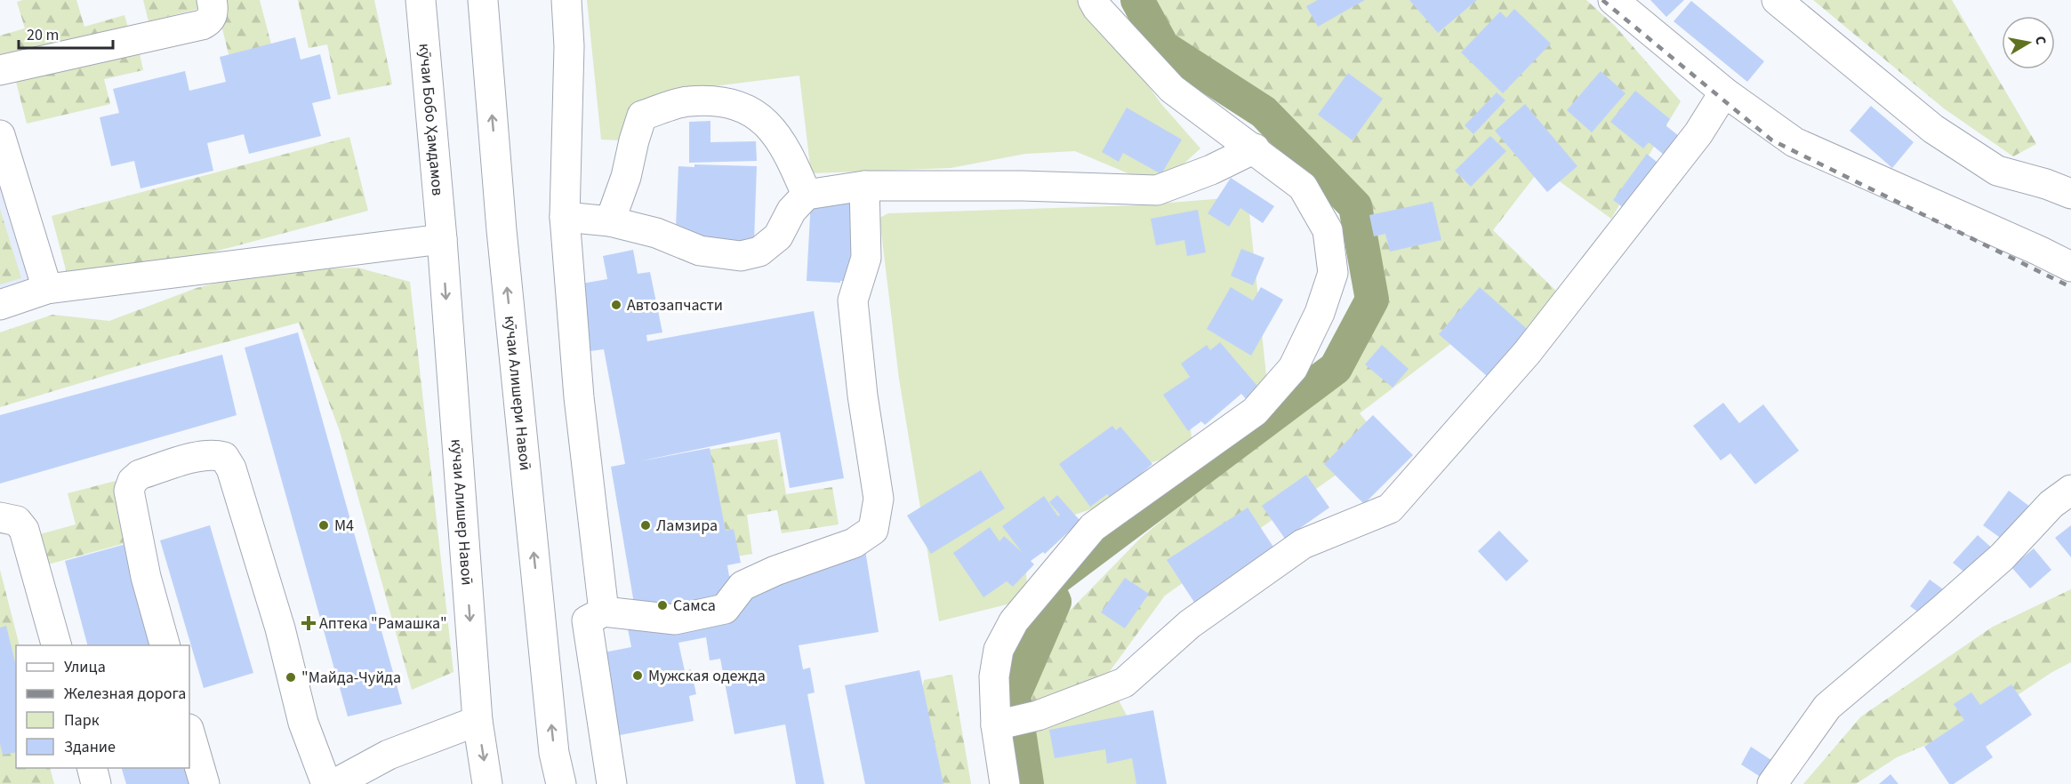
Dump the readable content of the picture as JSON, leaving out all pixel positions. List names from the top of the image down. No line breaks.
{"streets":{"street":["кӯчаи Бобо Ҳамдамов","кӯчаи Алишери Навоӣ","кӯчаи Алишер Навоӣ"]},"crossings":[["кӯчаи Бобо Ҳамдамов","кӯчаи Алишер Навоӣ"]],"places":{"other":["Автозапчасти","М4","Ламзира","Самса","Мужская одежда","\"Майда-Чуйда"],"health":["Аптека \"Рамашка\""]},"legend":["Улица","Железная дорога","Парк","Здание"],"scale_bar":"20 m","north":"right"}
